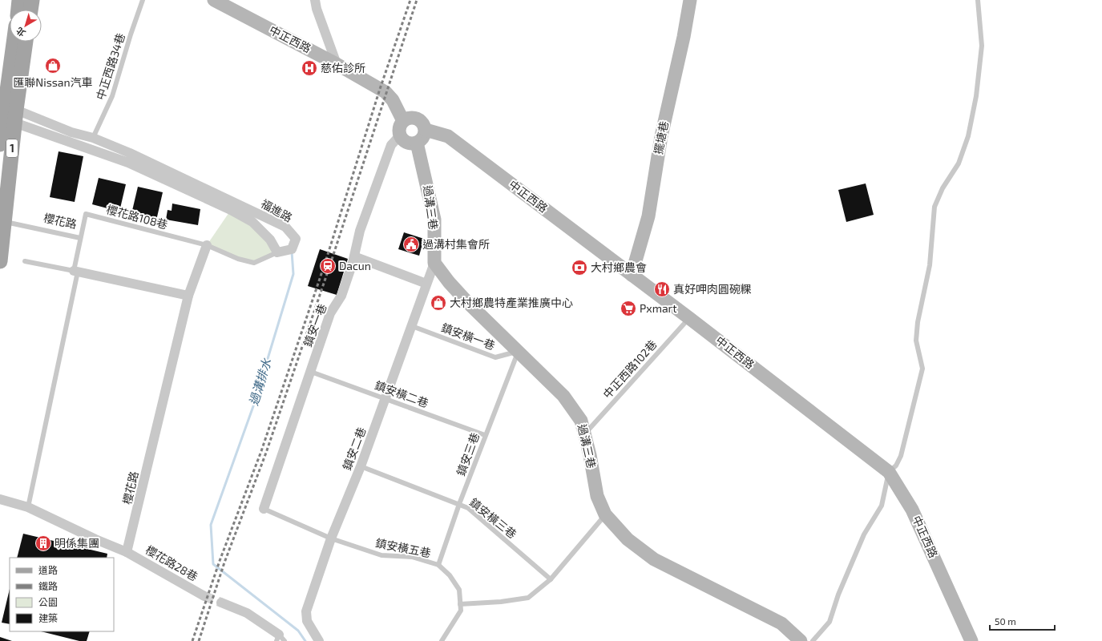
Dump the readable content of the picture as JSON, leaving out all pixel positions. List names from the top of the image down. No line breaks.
{"streets":{"main road":["中正西路","擺塘巷","1","過溝三巷"],"street":["福進路","櫻花路","鎮安一巷","鎮安二巷","櫻花路28巷"],"lane":["中正西路34巷","櫻花路108巷","鎮安橫一巷","中正西路102巷","鎮安橫二巷","鎮安三巷","鎮安橫三巷","鎮安橫五巷"]},"crossings":[["中正西路","擺塘巷"],["中正西路","過溝三巷"],["中正西路","鎮安一巷"],["中正西路","中正西路102巷"],["中正西路34巷","福進路"],["1","福進路"],["1","櫻花路"],["過溝三巷","鎮安一巷"],["過溝三巷","鎮安橫一巷"],["過溝三巷","中正西路102巷"],["過溝三巷","鎮安二巷"],["過溝三巷","鎮安三巷"],["櫻花路108巷","櫻花路"],["櫻花路","櫻花路28巷"],["鎮安一巷","鎮安橫二巷"],["鎮安一巷","鎮安橫五巷"],["鎮安橫一巷","鎮安二巷"],["鎮安橫一巷","鎮安三巷"],["鎮安橫二巷","鎮安二巷"],["鎮安橫二巷","鎮安三巷"],["鎮安二巷","鎮安橫三巷"],["鎮安二巷","鎮安橫五巷"],["鎮安三巷","鎮安橫三巷"],["鎮安三巷","鎮安橫五巷"]],"water":["過溝排水"],"places":{"shop":["匯聯Nissan汽車","大村鄉農特產業推廣中心"],"hospital":["慈佑診所"],"public building":["過溝村集會所"],"station":["Dacun"],"bank":["大村鄉農會"],"restaurant":["真好呷肉圓碗粿"],"supermarket":["Pxmart"],"building":["明係集團"]},"legend":["道路","鐵路","公園","建築"],"scale_bar":"50 m","north":"bottom left"}
